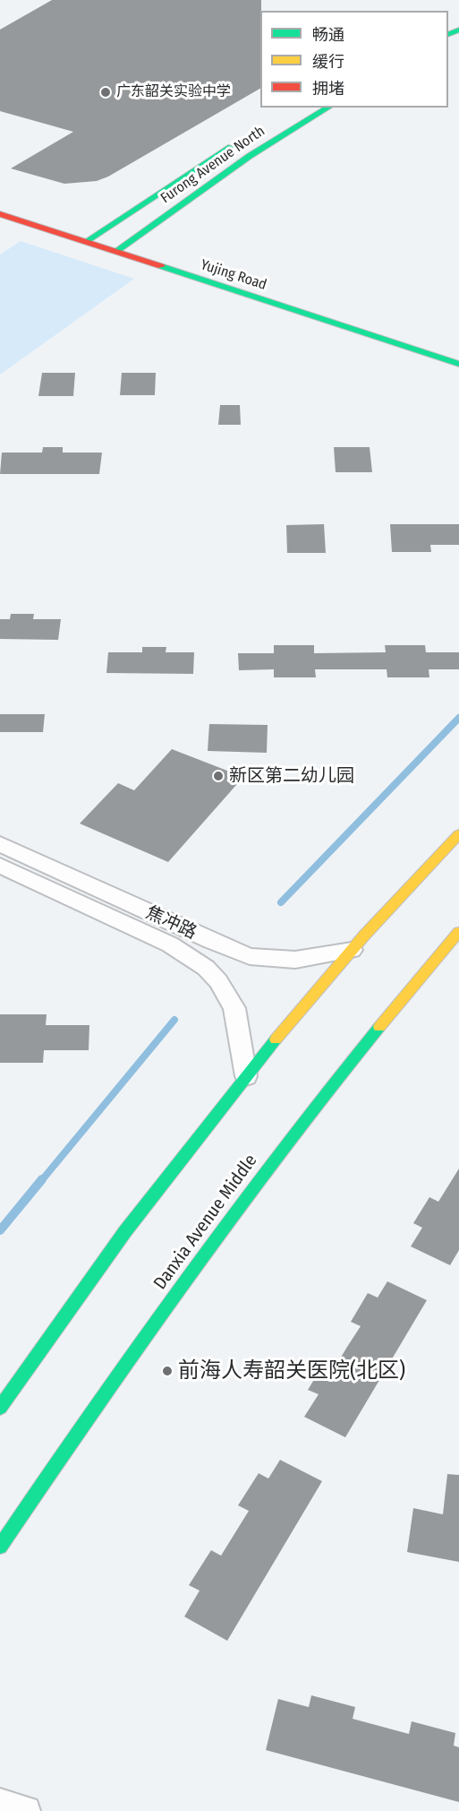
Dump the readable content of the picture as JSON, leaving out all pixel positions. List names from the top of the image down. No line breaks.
{"streets":{"main road":["Furong Avenue North","Yujing Road","Danxia Avenue Middle"],"street":["焦冲路"]},"crossings":[["Furong Avenue North","Yujing Road"]],"places":["广东韶关实验中学","新区第二幼儿园","前海人寿韶关医院(北区)"],"legend":["畅通","缓行","拥堵"]}
